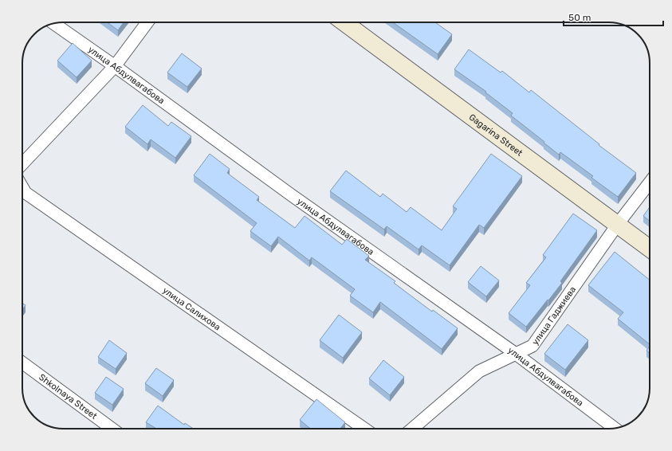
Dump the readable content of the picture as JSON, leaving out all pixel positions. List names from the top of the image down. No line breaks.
{"streets":{"street":["улица Абдулвагабова","Gagarina Street","улица Салихова","улица Гаджиева","Shkolnaya Street"]},"crossings":[["улица Абдулвагабова","улица Гаджиева"],["Gagarina Street","улица Гаджиева"]],"scale_bar":"50 m"}
